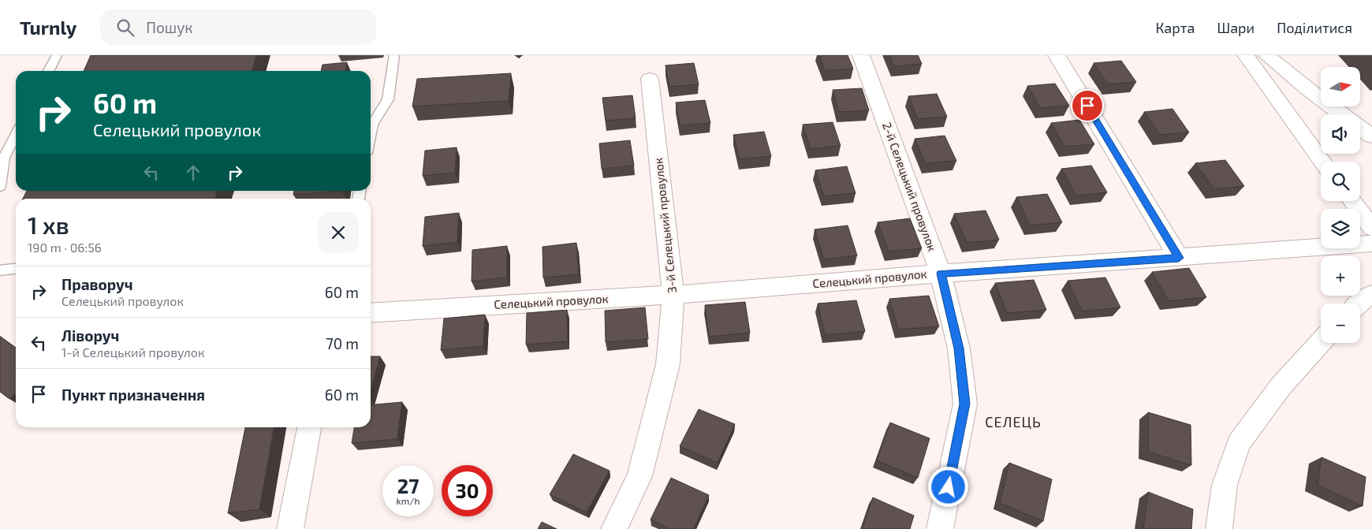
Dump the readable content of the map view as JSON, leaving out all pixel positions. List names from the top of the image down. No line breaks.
{"streets":{"street":["2-й Селецький провулок","3-й Селецький провулок","Селецький провулок"]},"crossings":[["2-й Селецький провулок","Селецький провулок"],["3-й Селецький провулок","Селецький провулок"]],"districts":["СЕЛЕЦЬ"],"north":"right","page":{"header":"Turnly","search":"Пошук","nav":["Карта","Шари","Поділитися"],"map_buttons":["+","−"],"turn":["60 m","Селецький провулок"],"heading":["1 хв","190 m · 06:56"],"list":[{"name":"Праворуч","note":"Селецький провулок","value":"60 m"},{"name":"Ліворуч","note":"1-й Селецький провулок","value":"70 m"},{"name":"Пункт призначення","value":"60 m"}],"speed":"27 km/h","limit":"30"}}
